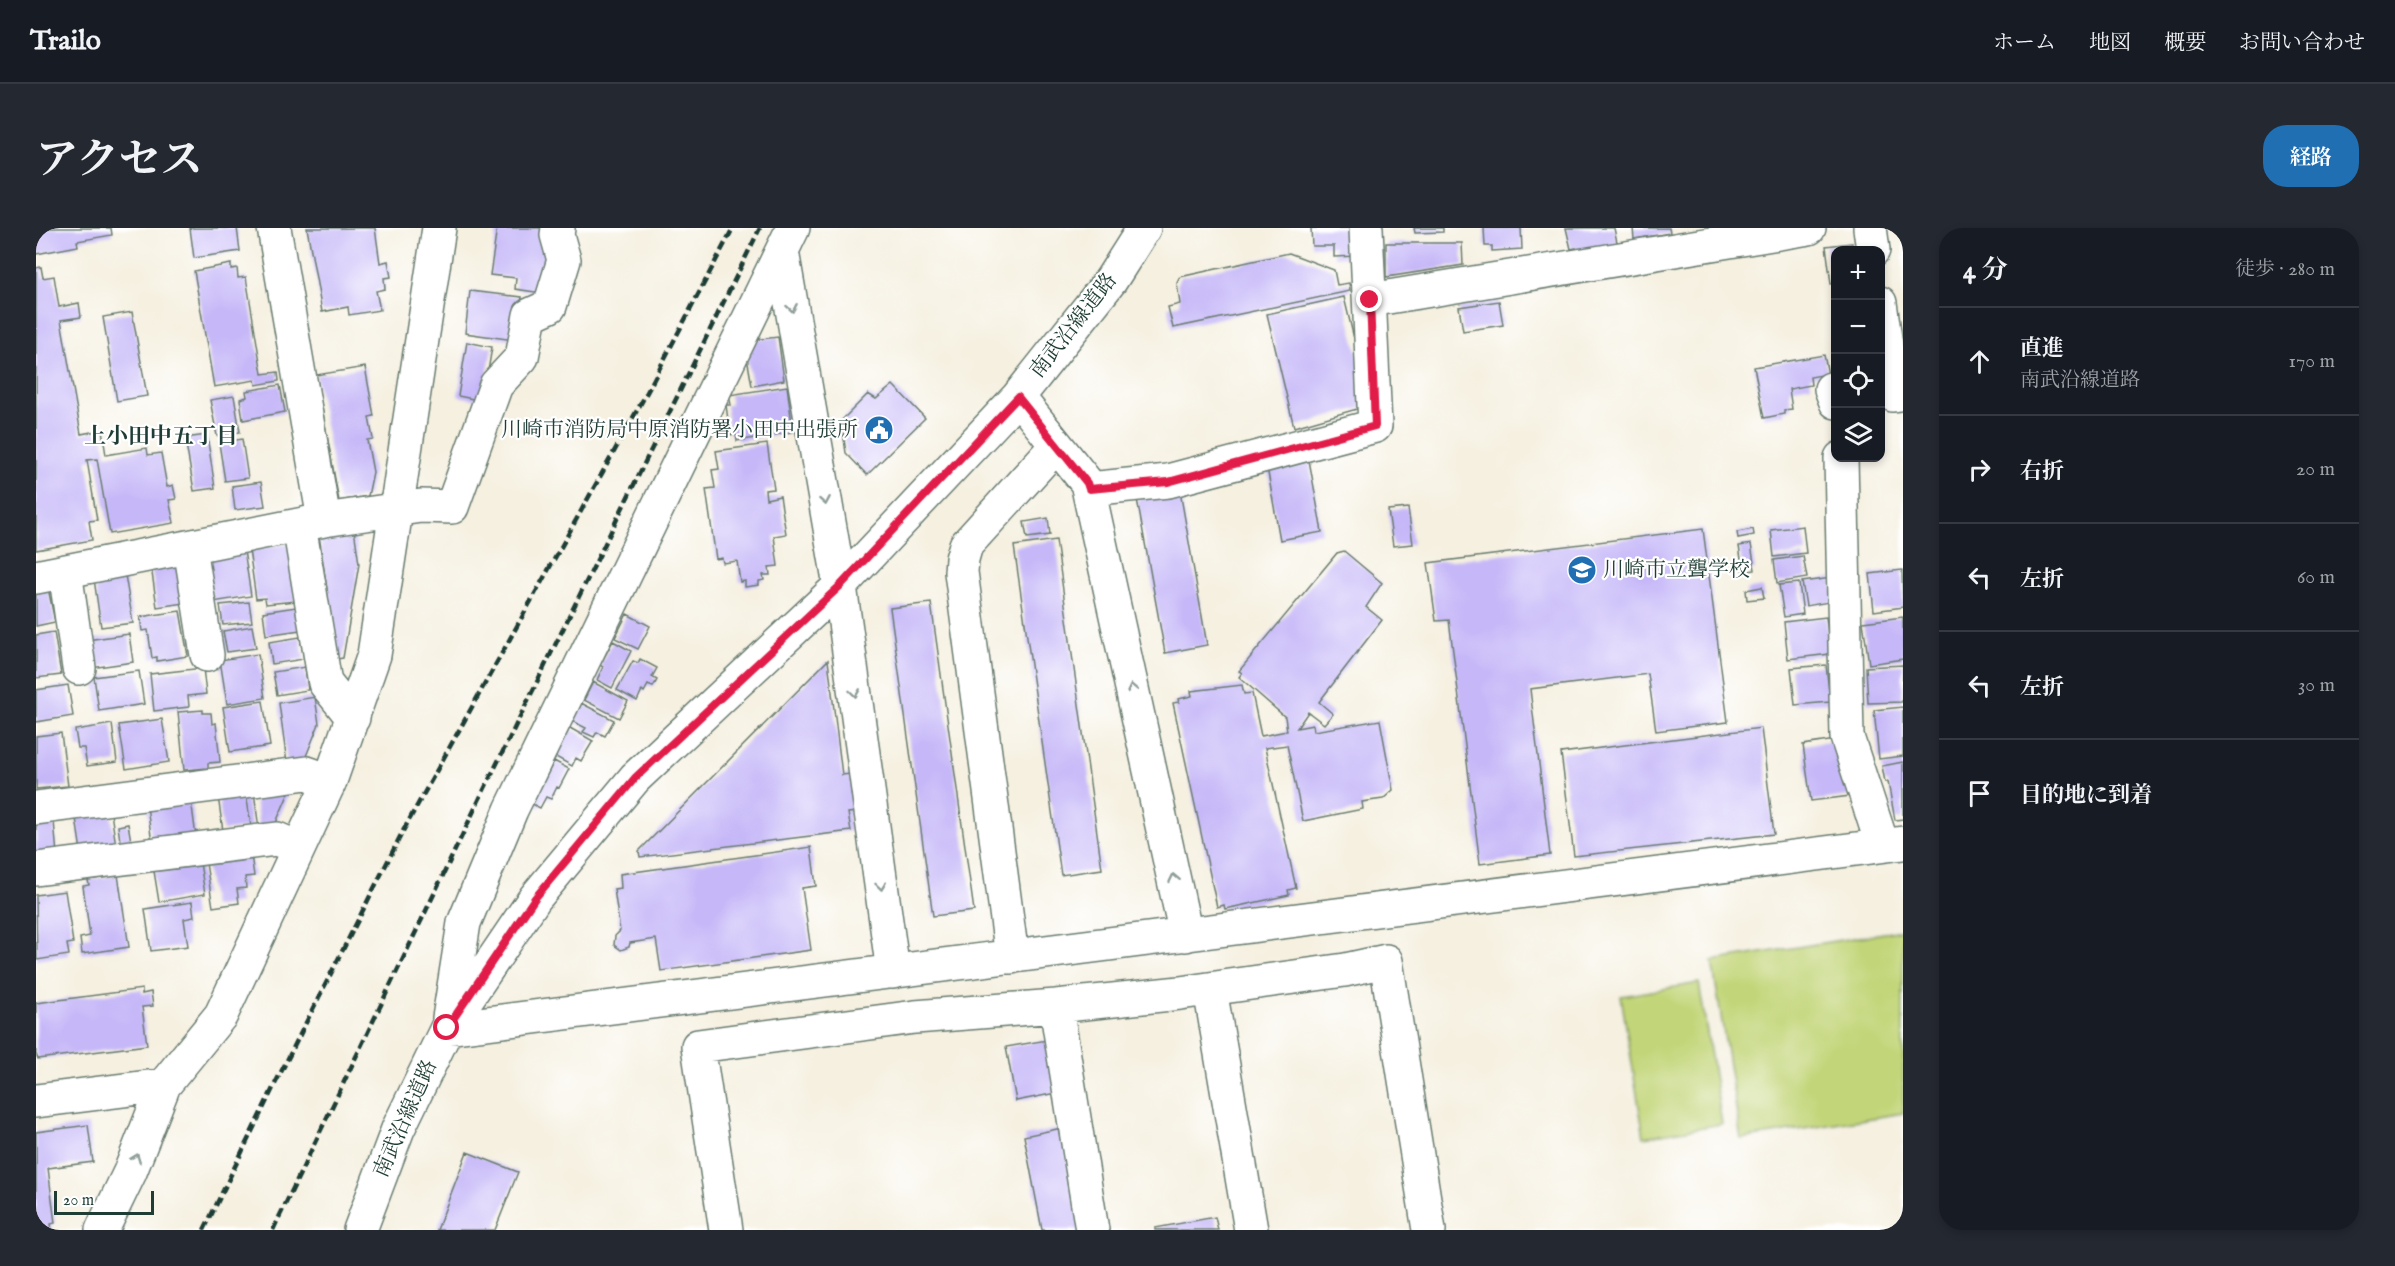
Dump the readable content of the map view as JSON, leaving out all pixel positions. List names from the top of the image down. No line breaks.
{"streets":{"street":["南武沿線道路"]},"districts":["上小田中五丁目"],"places":{"public building":["川崎市消防局中原消防署小田中出張所"],"school or university":["川崎市立聾学校"]},"scale_bar":"20 m","page":{"header":"Trailo","nav":["ホーム","地図","概要","お問い合わせ"],"title":"アクセス","buttons":"経路","heading":["4 分","徒歩 · 280 m"],"map_buttons":["+","−"],"list":[["直進","南武沿線道路","170 m"],["右折","20 m"],["左折","60 m"],["左折","30 m"],"目的地に到着"],"scale":"20 m"}}
